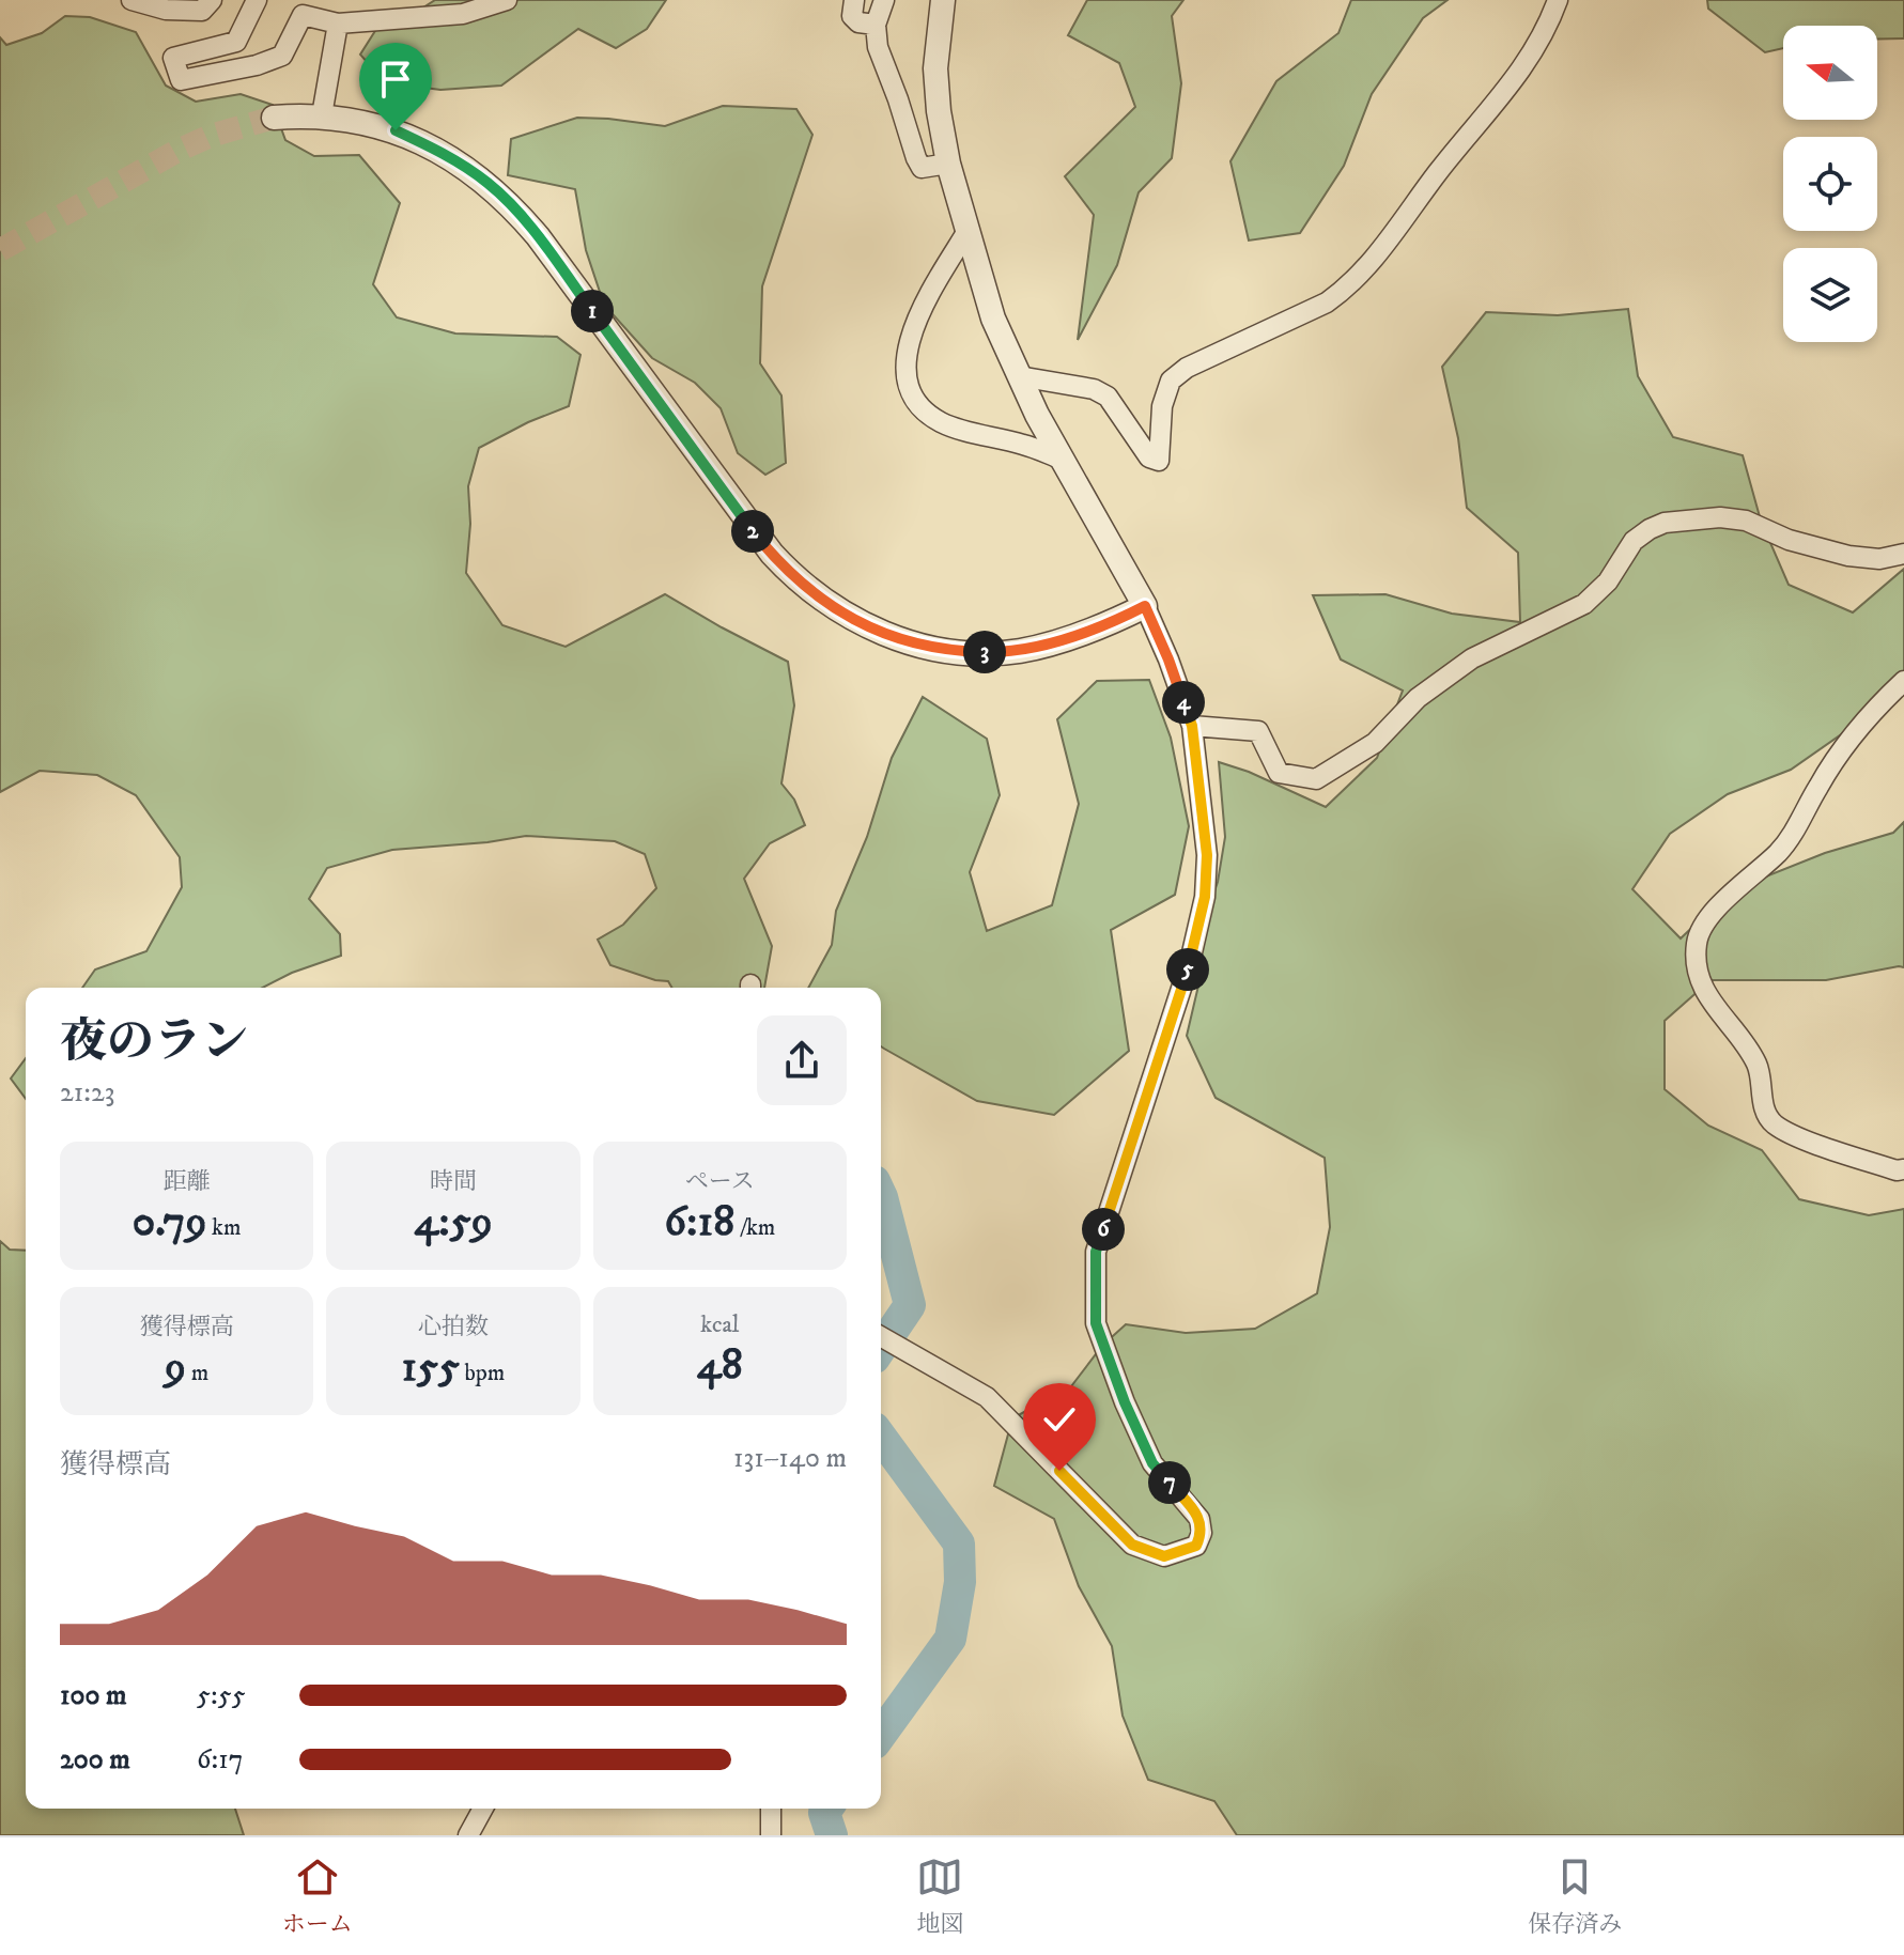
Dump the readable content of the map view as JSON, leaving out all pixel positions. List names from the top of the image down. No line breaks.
{"north":"left","page":{"pins":["1","2","3","4","5","6","7"],"heading":["夜のラン","21:23"],"stats":[["距離","0.79 km"],["時間","4:59"],["ペース","6:18 /km"],["獲得標高","9 m"],["心拍数","155 bpm"],["kcal","48"]],"chart":["獲得標高","131–140 m"],"list":[{"name":"100 m","note":"5:55"},{"name":"200 m","note":"6:17"}],"tabs":["ホーム","地図","保存済み"]}}
